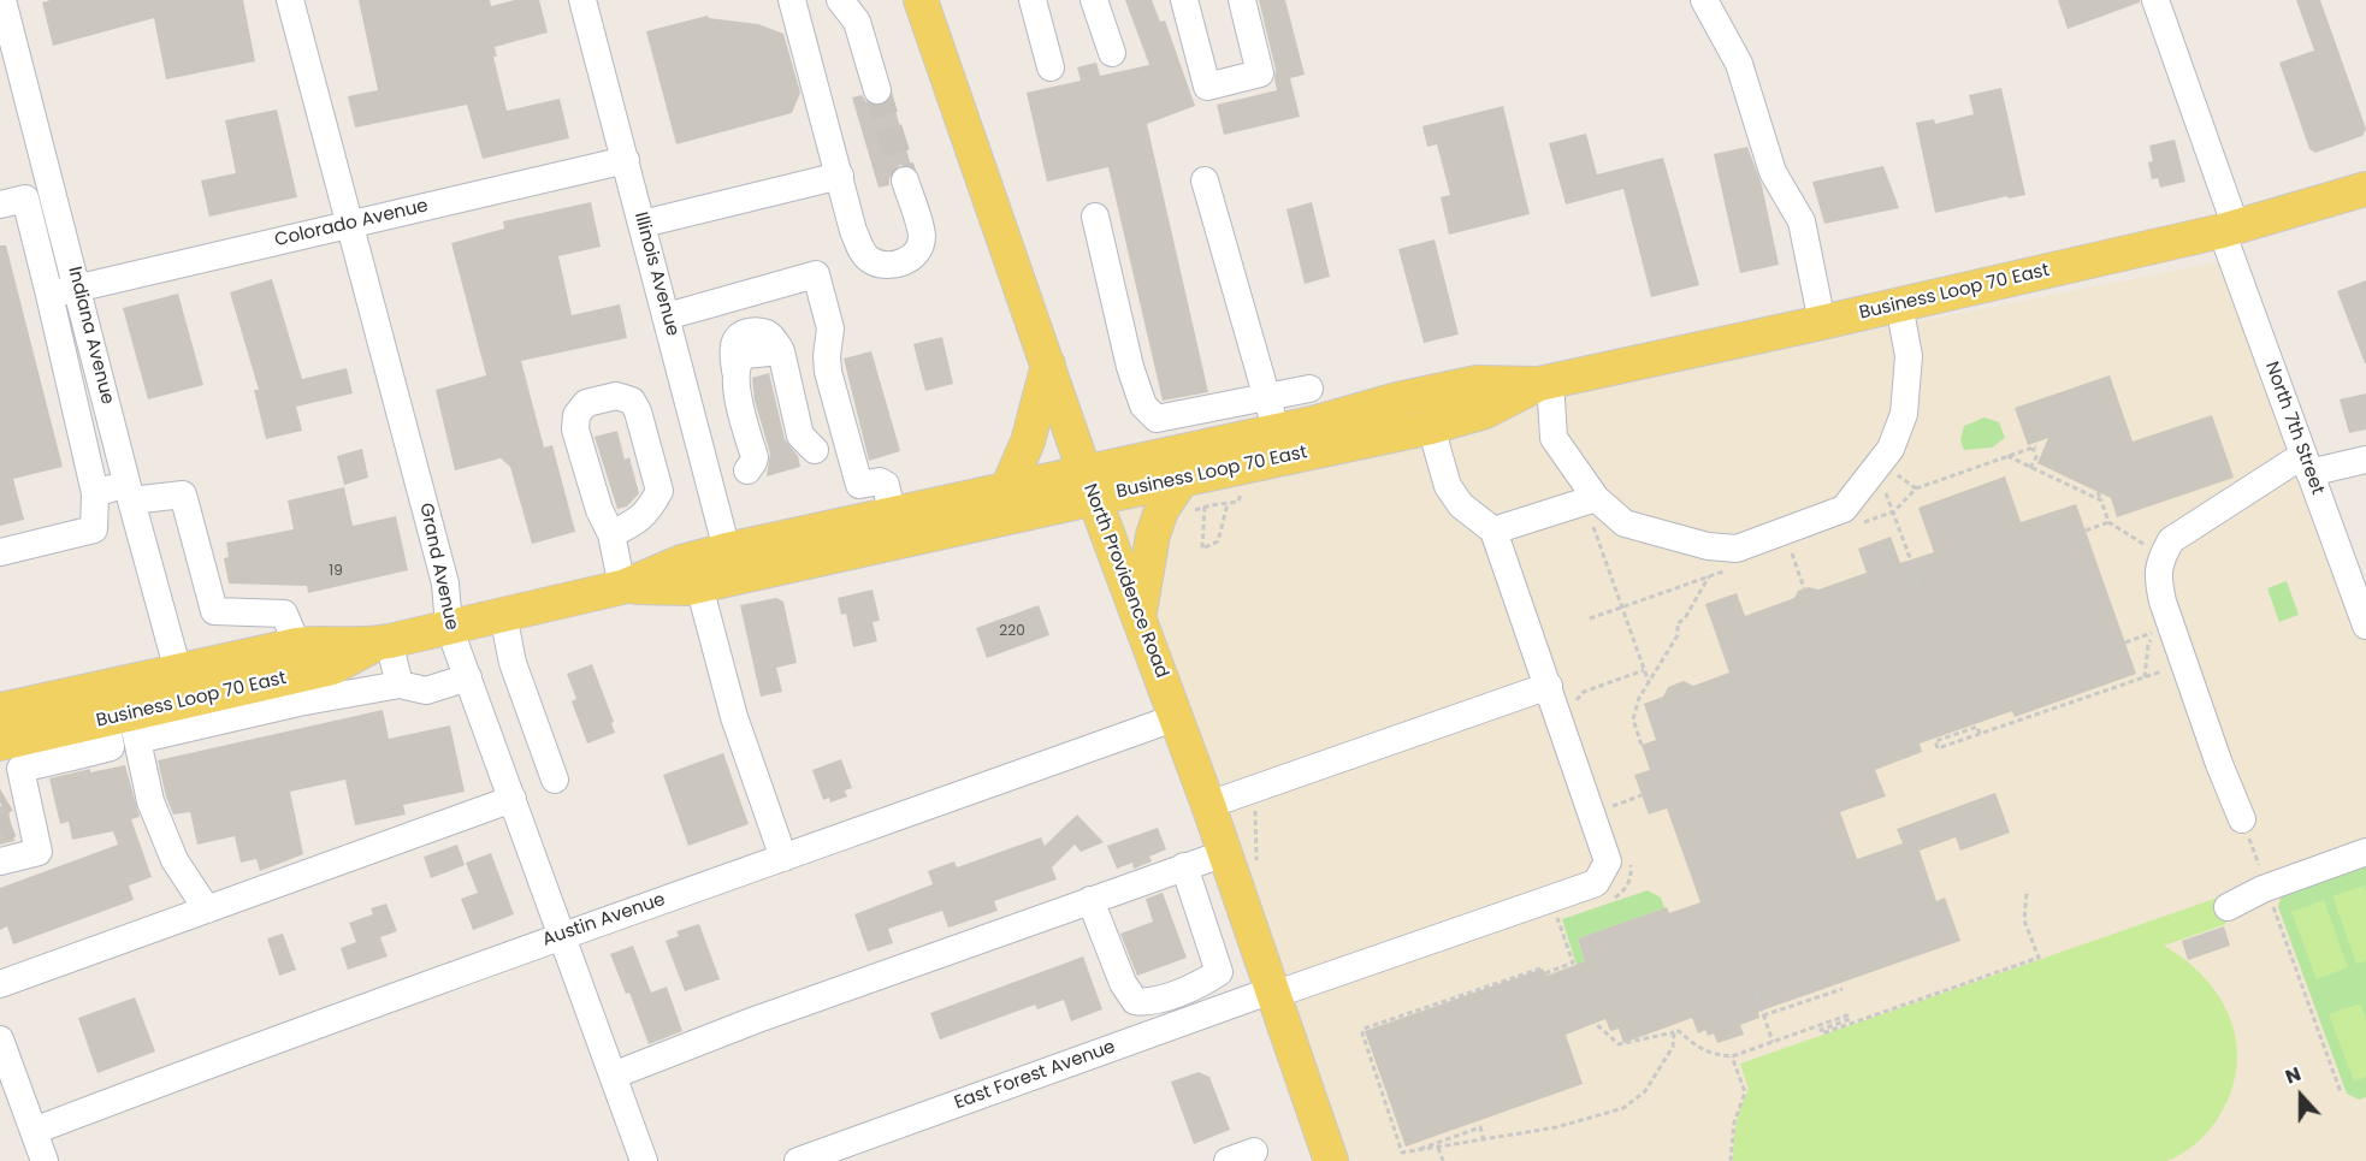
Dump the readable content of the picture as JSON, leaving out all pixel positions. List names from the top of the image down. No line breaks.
{"streets":{"main road":["Business Loop 70 East","North Providence Road"],"street":["Colorado Avenue","Illinois Avenue","Indiana Avenue","North 7th Street","Grand Avenue","Austin Avenue","East Forest Avenue"]},"crossings":[["Colorado Avenue","Illinois Avenue"],["Colorado Avenue","Indiana Avenue"],["Colorado Avenue","Grand Avenue"],["Illinois Avenue","Business Loop 70 East"],["Business Loop 70 East","Indiana Avenue"],["Business Loop 70 East","North 7th Street"],["Business Loop 70 East","Grand Avenue"],["Business Loop 70 East","North Providence Road"],["Grand Avenue","Austin Avenue"],["North Providence Road","Austin Avenue"],["North Providence Road","East Forest Avenue"]],"house_numbers":["19","220"],"north":"top"}
